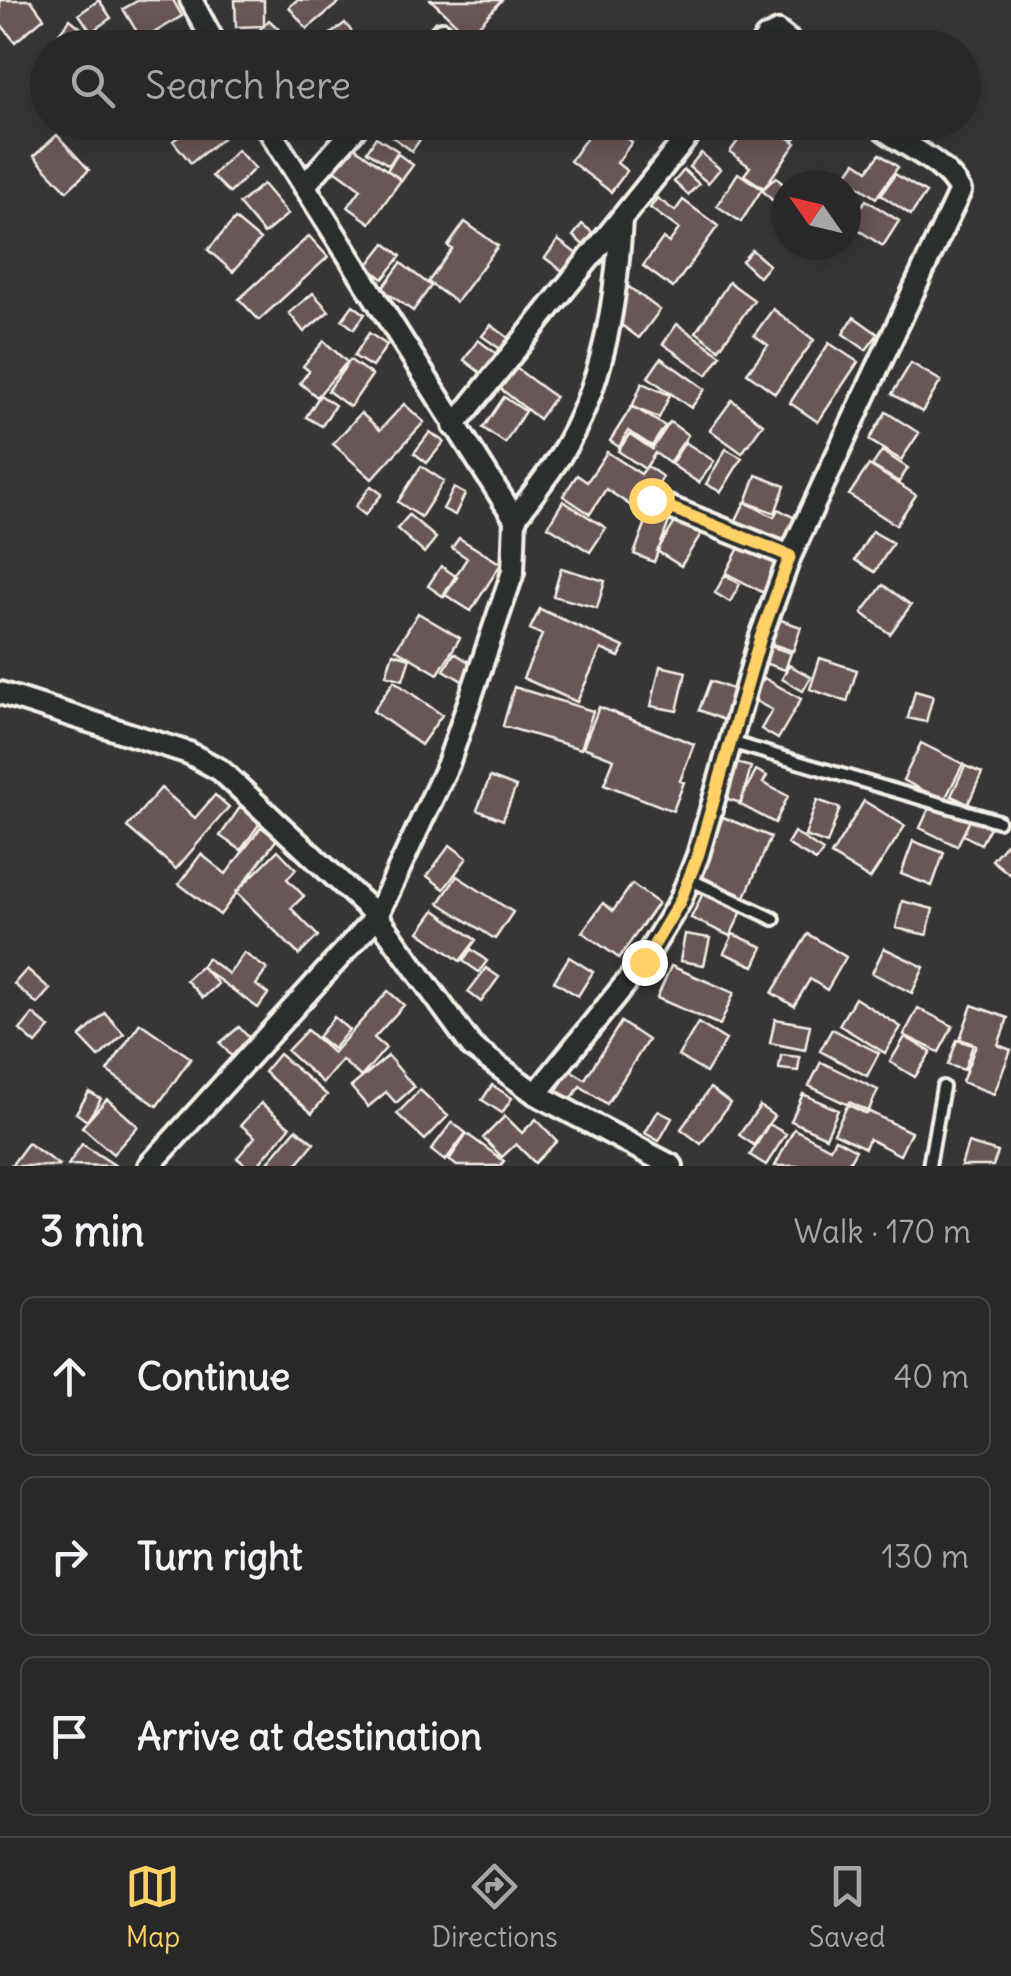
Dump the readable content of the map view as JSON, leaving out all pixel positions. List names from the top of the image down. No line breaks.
{"north":"top left","page":{"search":"Search here","heading":["3 min","Walk · 170 m"],"list":[["Continue","40 m"],["Turn right","130 m"],"Arrive at destination"],"nav":["Map","Directions","Saved"]}}
